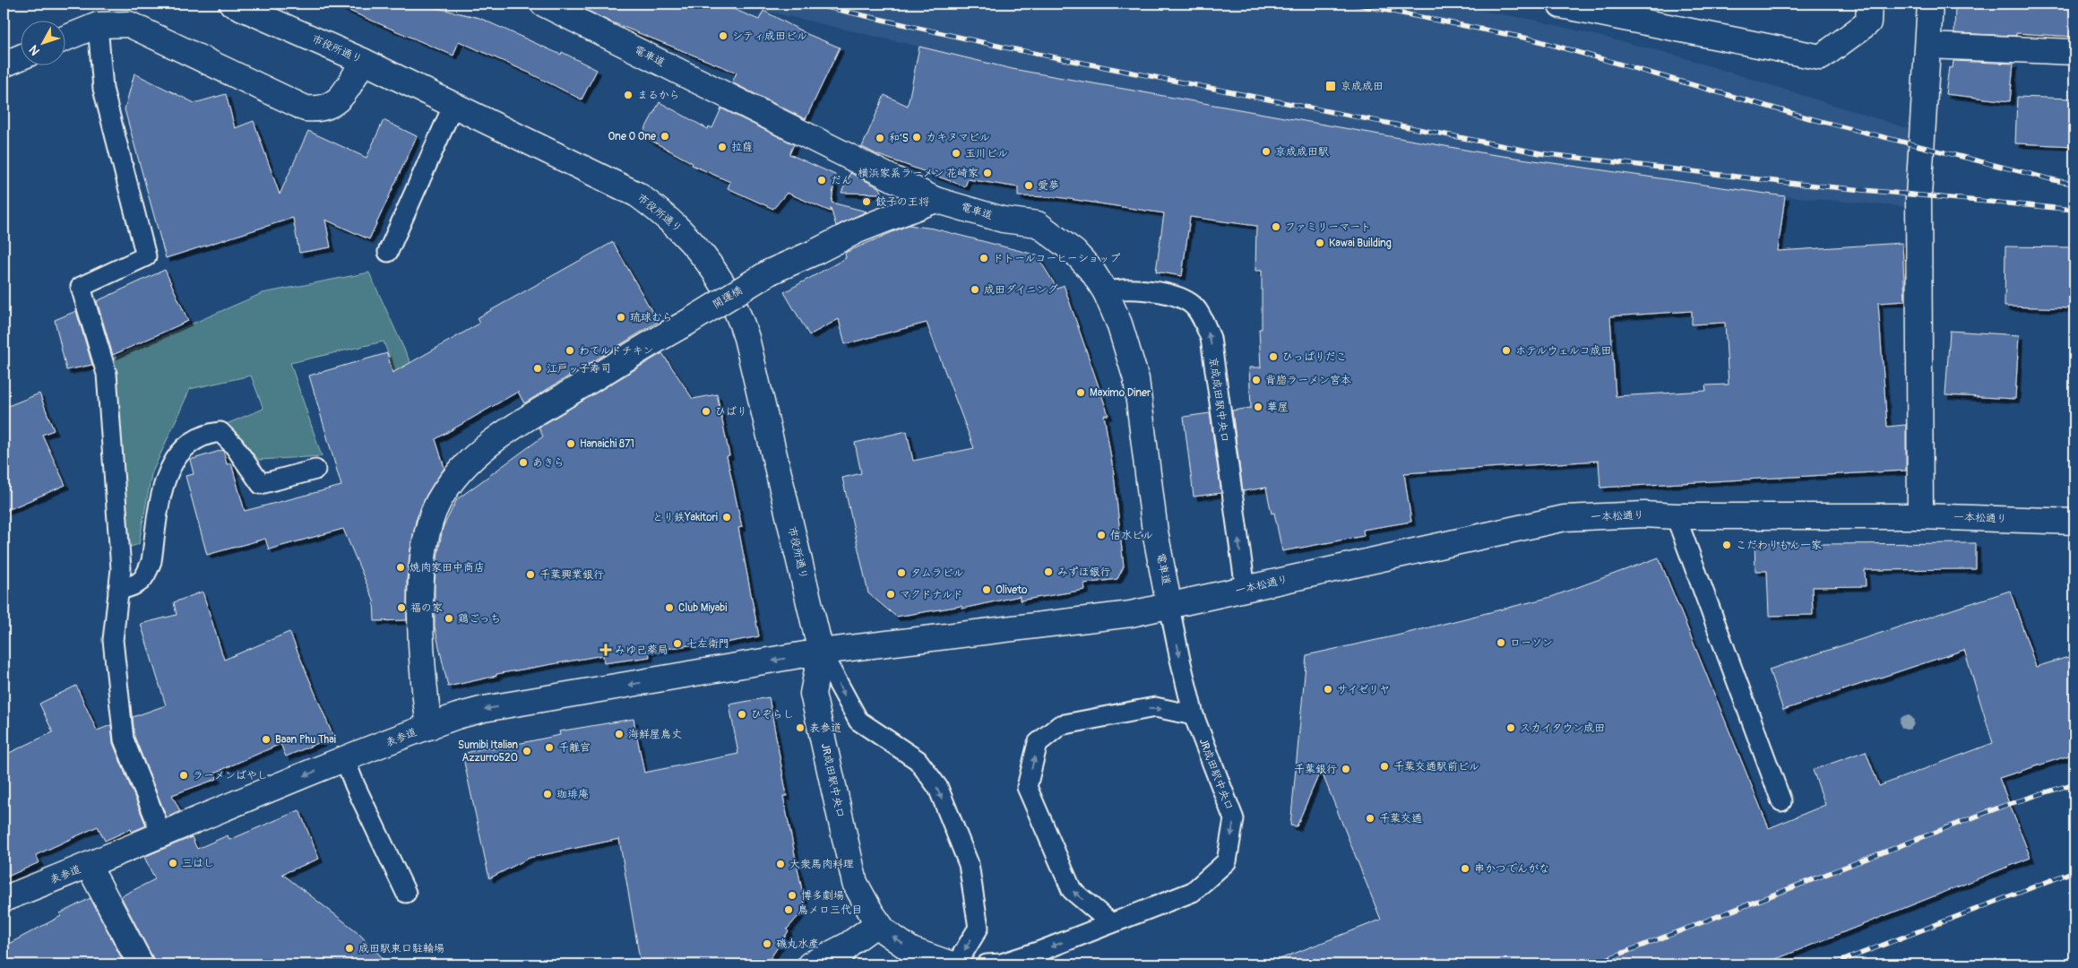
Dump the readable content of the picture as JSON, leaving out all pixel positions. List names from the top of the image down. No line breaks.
{"streets":{"street":["市役所通り","電車道","開運橋","一本松通り","表参道","JR成田駅中央口"],"lane":["京成成田駅中央口"]},"crossings":[["市役所通り","一本松通り"],["市役所通り","表参道"],["市役所通り","JR成田駅中央口"],["電車道","開運橋"],["電車道","京成成田駅中央口"],["電車道","一本松通り"],["電車道","JR成田駅中央口"],["開運橋","表参道"],["京成成田駅中央口","一本松通り"],["一本松通り","表参道"],["一本松通り","JR成田駅中央口"],["表参道","JR成田駅中央口"]],"one_way":["京成成田駅中央口","表参道"],"places":{"other":["シティ成田ビル","まるから","One O One","カキヌマビル","和’S","拉薩","京成成田駅","玉川ビル","横浜家系ラーメン 花崎家","だん","愛夢","餃子の王将","ファミリーマート","Kawai Building","ドトールコーヒーショップ","成田ダイニング","琉球むら","わてルドチキン","ホテルウェルコ成田","ひっぱりだこ","江戸ッ子寿司","背脂ラーメン宮本","Maximo Diner","華屋","ひばり","Hanaichi 871","あきら","とり鉄Yakitori","信水ビル","こだわりもん一家","焼肉家田中商店","みずほ銀行","タムラビル","千葉興業銀行","Oliveto","マクドナルド","福の家","Club Miyabi","鶏ごっち","ローソン","七左衛門","サイゼリヤ","ひぞらし","表参道","スカイタウン成田","海鮮屋鳥丈","Baan Phu Thai","千離官","Sumibi Italian Azzurro520","千葉交通駅前ビル","千葉銀行","ラーメンばやし","珈琲庵","千葉交通","三はし","大衆馬肉料理","串かつでんがな","博多劇場","鳥メロ三代目","磯丸水產","成田駅東口駐輪場"],"transit":["京成成田"],"health":["みゆ己薬局"]},"north":"bottom left"}
